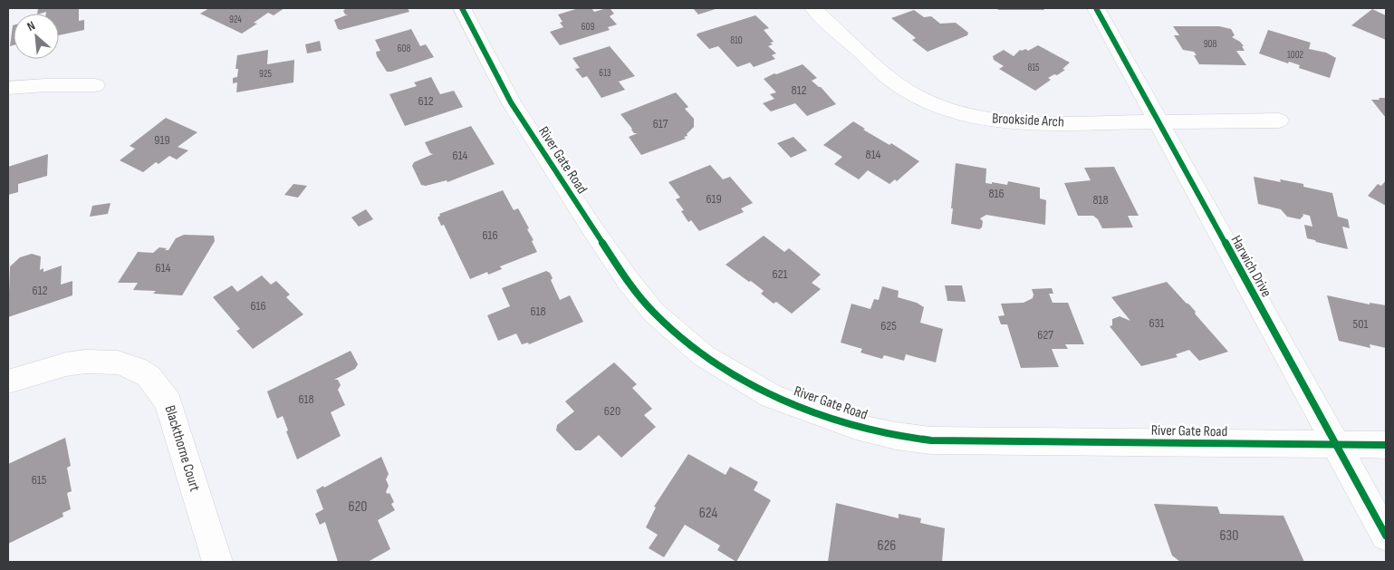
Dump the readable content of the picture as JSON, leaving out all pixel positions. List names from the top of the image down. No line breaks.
{"streets":{"street":["Brookside Arch","River Gate Road","Harwich Drive","Blackthorne Court"]},"crossings":[["Brookside Arch","Harwich Drive"],["River Gate Road","Harwich Drive"]],"house_numbers":["924","609","810","908","608","1002","815","613","925","812","612","617","919","814","614","816","619","818","616","614","621","612","616","618","631","501","625","627","618","620","615","620","624","630","626"],"north":"top left"}
